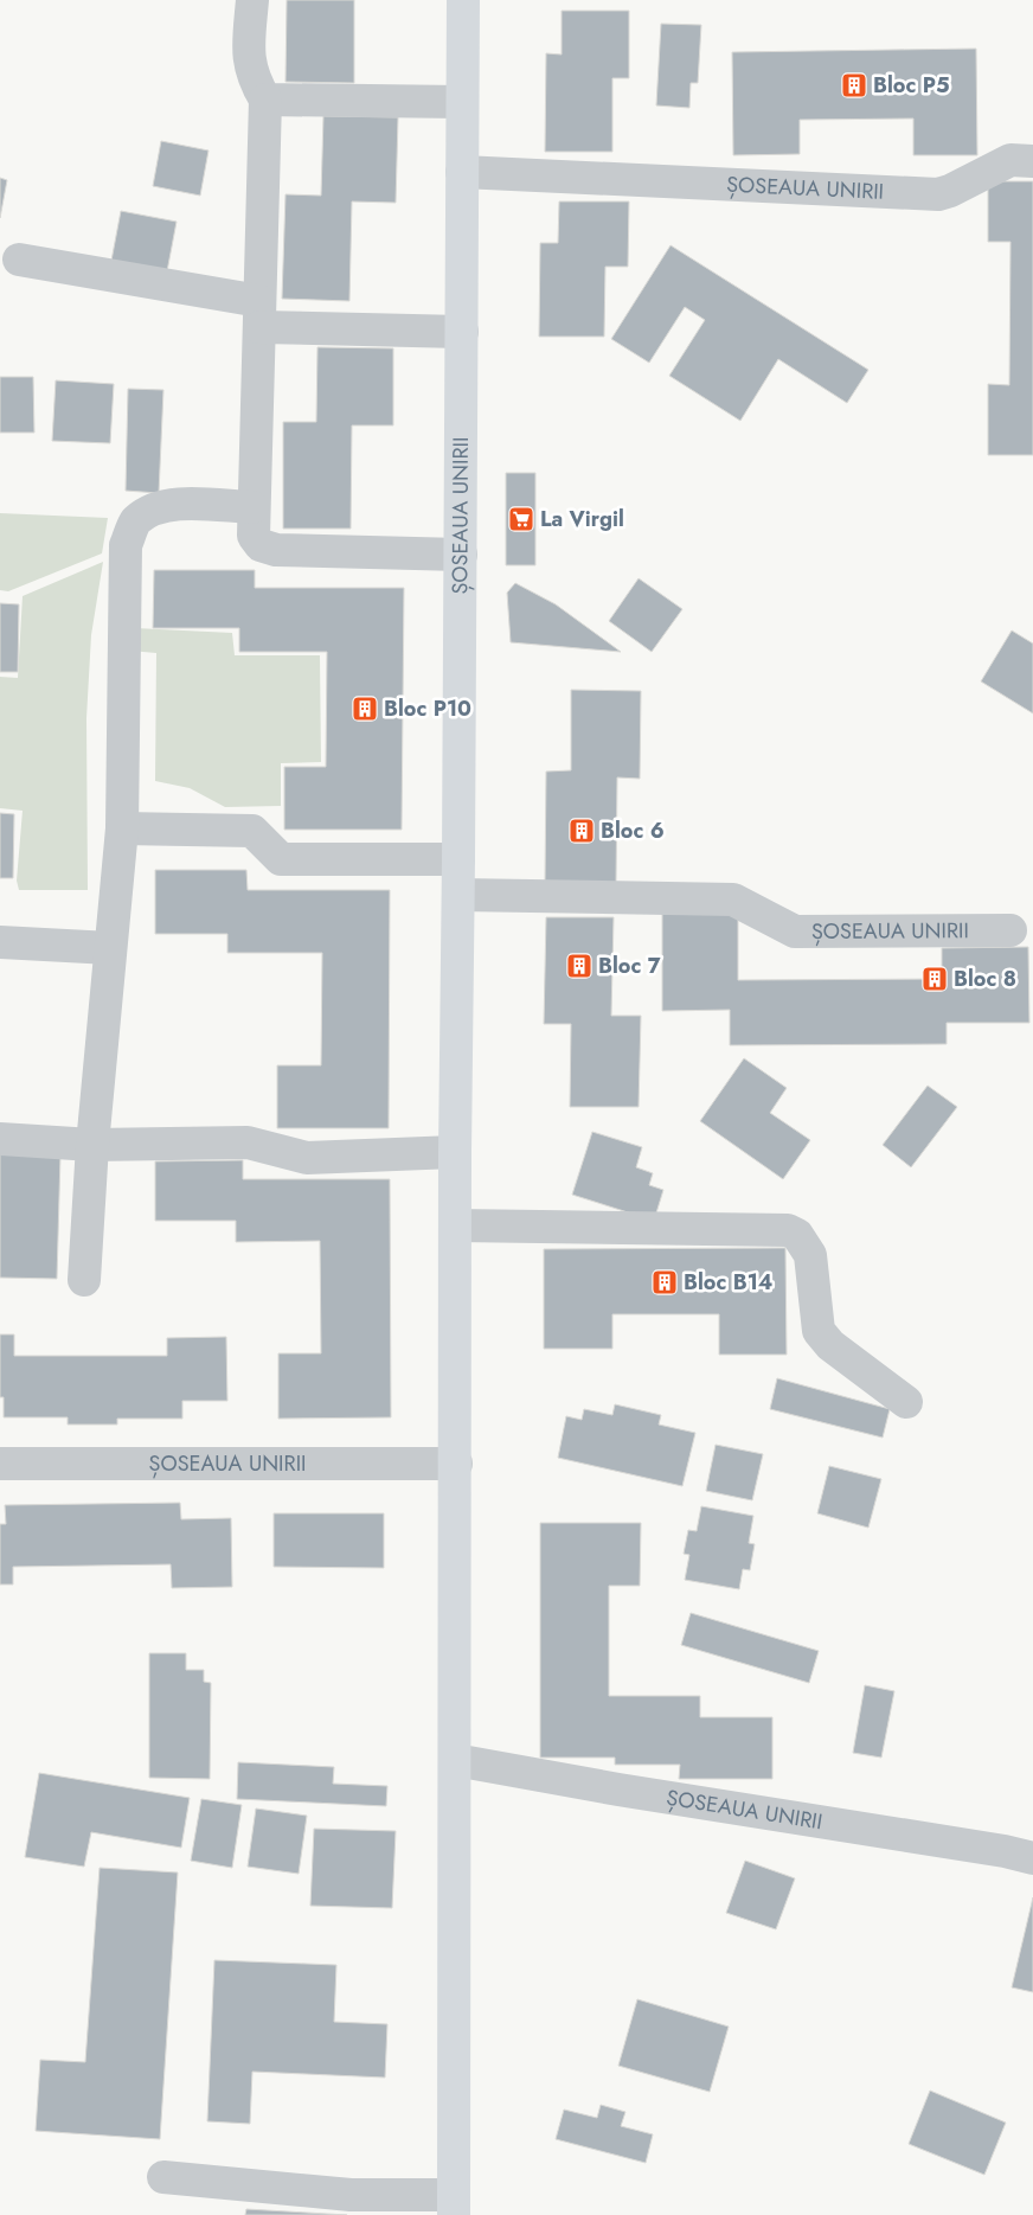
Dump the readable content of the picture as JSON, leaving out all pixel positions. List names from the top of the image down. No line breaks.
{"streets":{"main road":["ȘOSEAUA UNIRII"]},"places":{"building":["Bloc P5","Bloc P10","Bloc 6","Bloc 7","Bloc 8","Bloc B14"],"supermarket":["La Virgil"]}}
